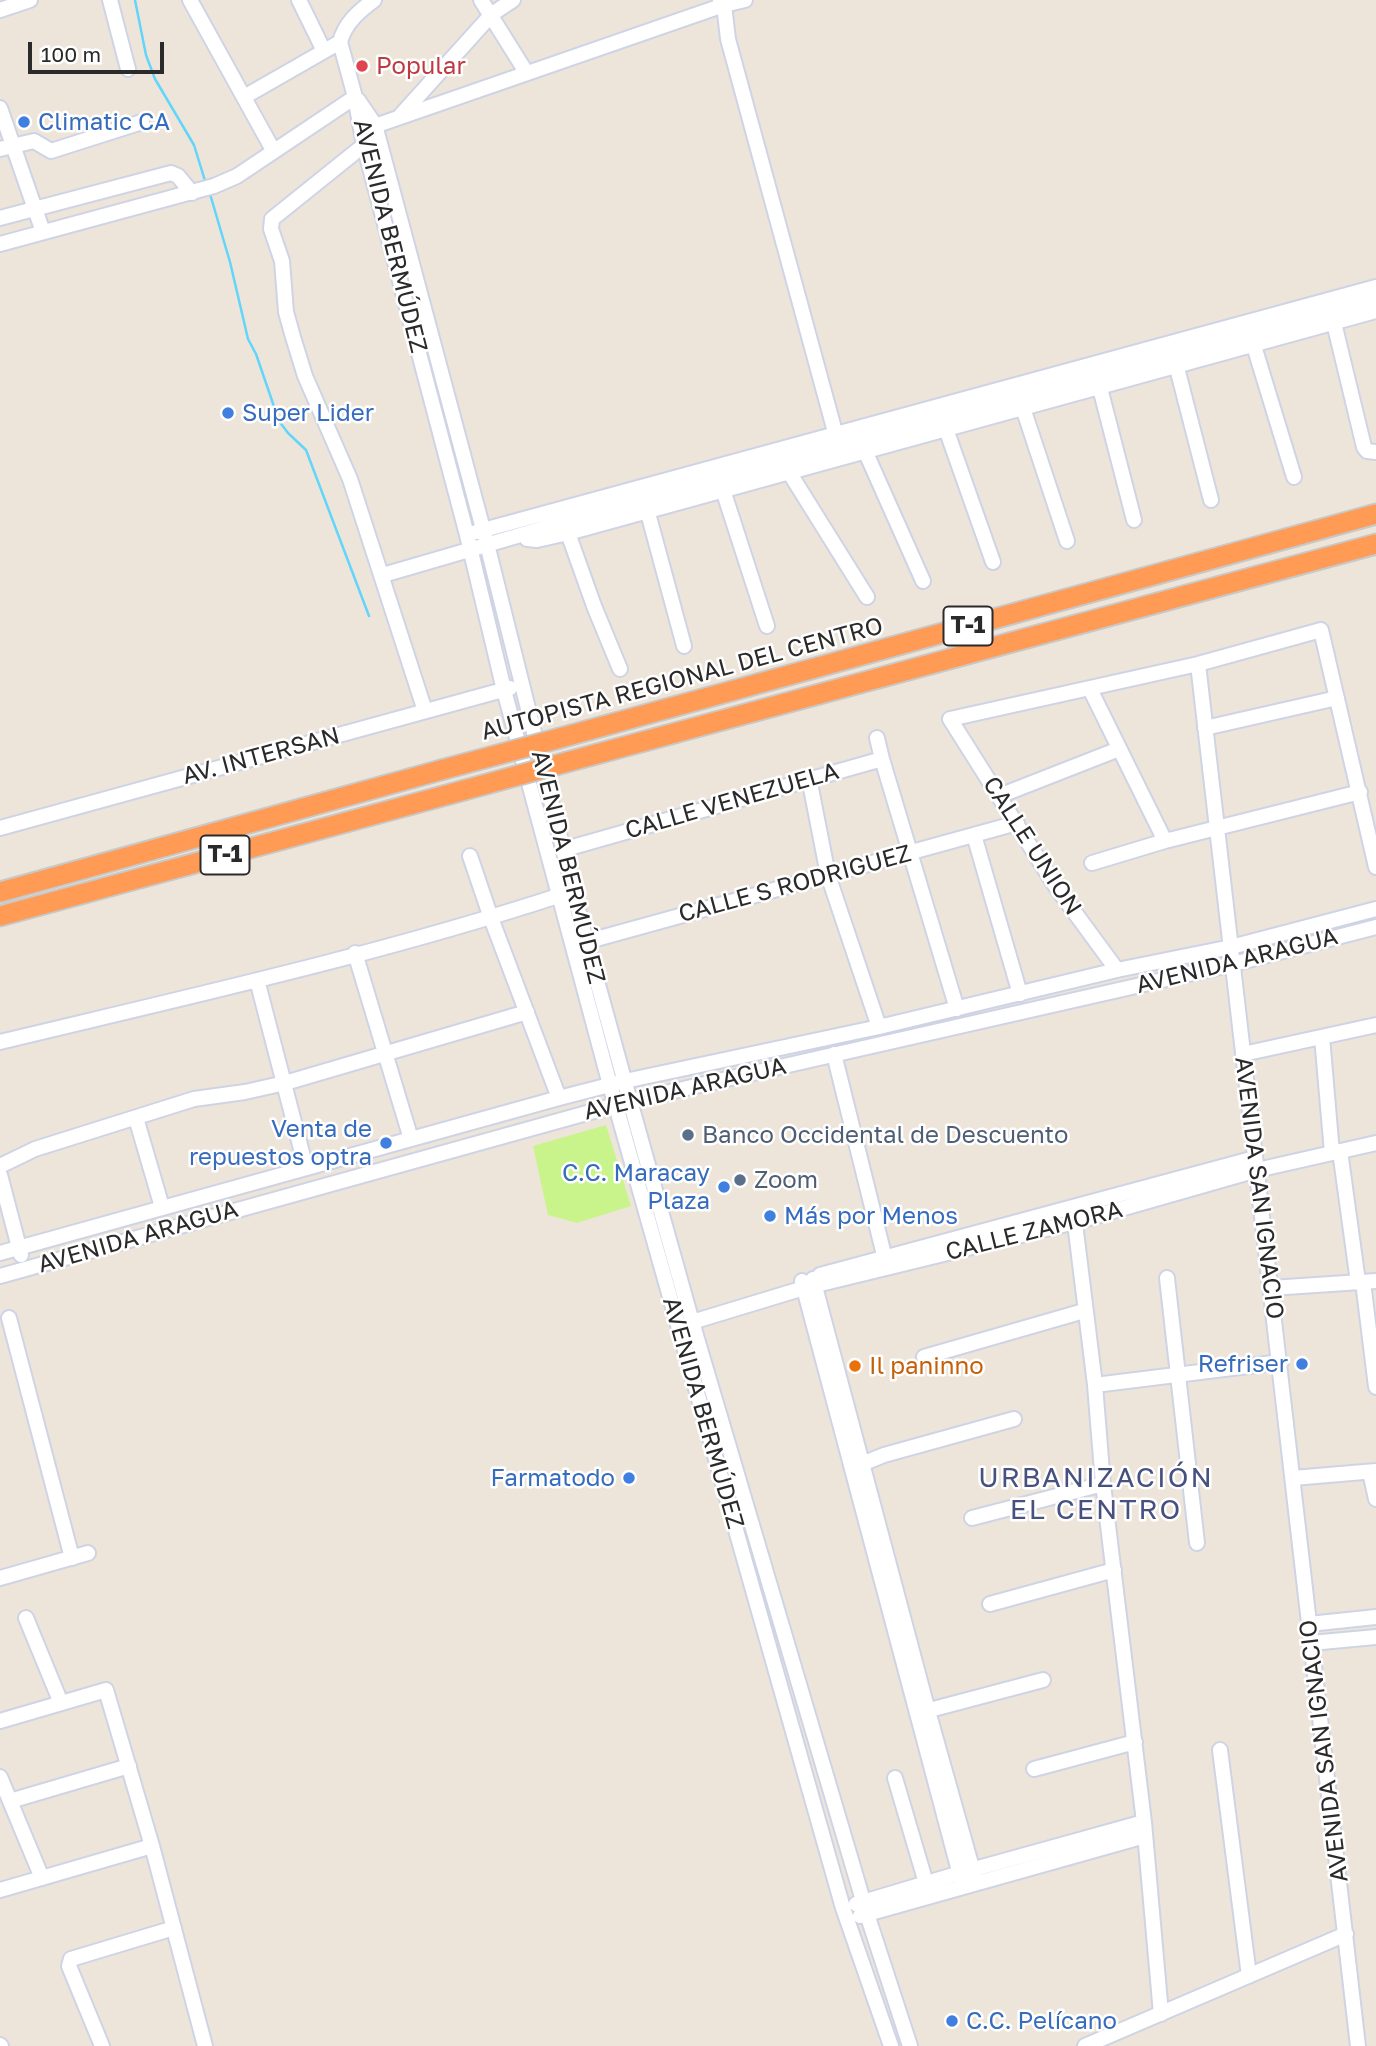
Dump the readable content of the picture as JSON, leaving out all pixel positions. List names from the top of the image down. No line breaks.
{"streets":{"highway":["T-1","AUTOPISTA REGIONAL DEL CENTRO"],"street":["AVENIDA BERMÚDEZ","AV. INTERSAN","CALLE VENEZUELA","CALLE UNION","CALLE S RODRIGUEZ","AVENIDA ARAGUA","AVENIDA SAN IGNACIO","CALLE ZAMORA"]},"crossings":[["AVENIDA BERMÚDEZ","AV. INTERSAN"],["AVENIDA BERMÚDEZ","CALLE VENEZUELA"],["AVENIDA BERMÚDEZ","CALLE S RODRIGUEZ"],["AVENIDA BERMÚDEZ","AVENIDA ARAGUA"],["AVENIDA BERMÚDEZ","CALLE ZAMORA"],["CALLE UNION","CALLE S RODRIGUEZ"],["CALLE UNION","AVENIDA ARAGUA"],["AVENIDA ARAGUA","AVENIDA SAN IGNACIO"],["AVENIDA SAN IGNACIO","CALLE ZAMORA"]],"districts":["URBANIZACIÓN EL CENTRO"],"places":["Popular","Climatic CA","Super Lider","Banco Occidental de Descuento","Venta de repuestos optra","Zoom","C.C. Maracay Plaza","Más por Menos","Refriser","Il paninno","Farmatodo","C.C. Pelícano"],"scale_bar":"100 m"}
